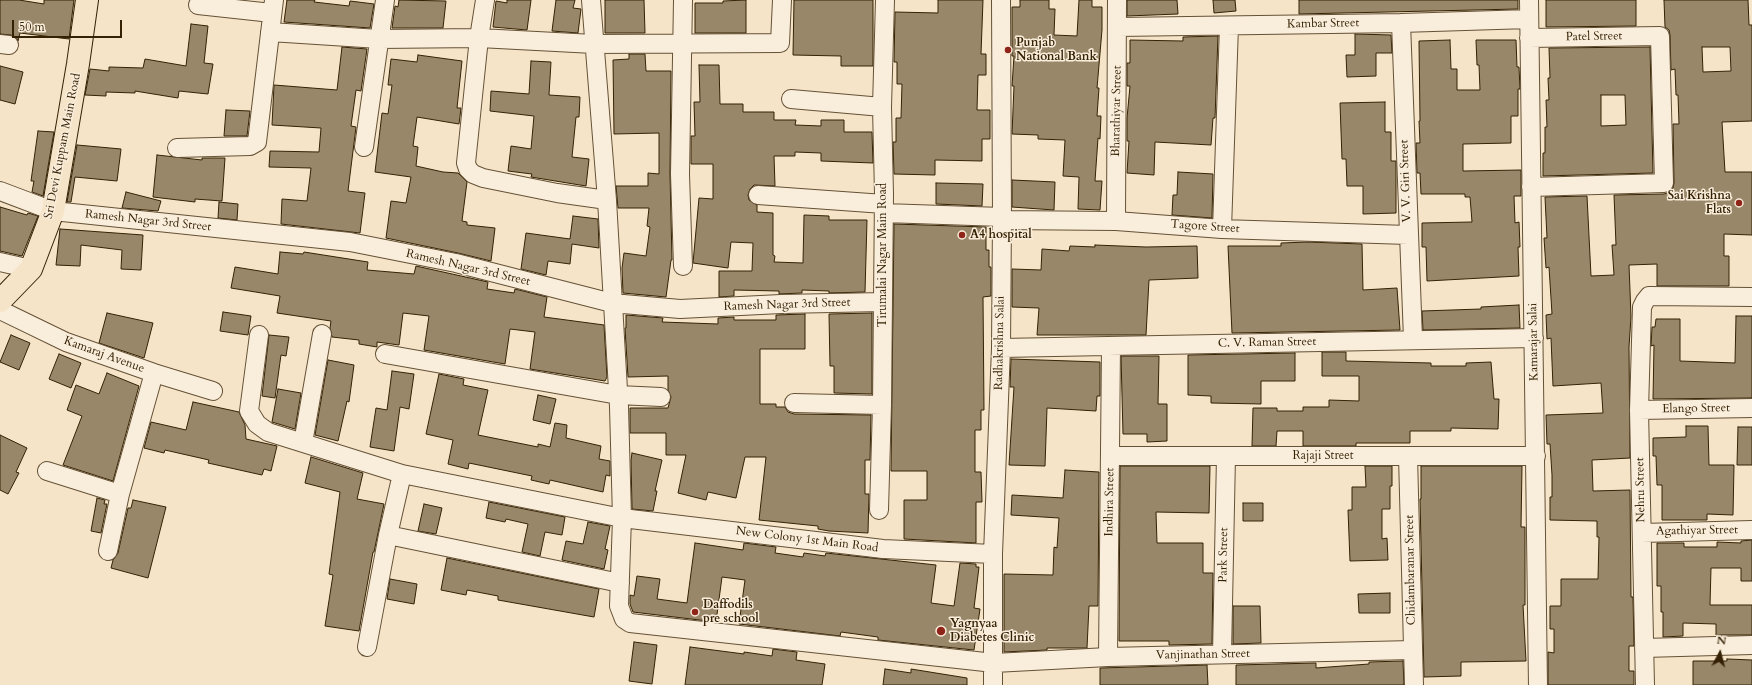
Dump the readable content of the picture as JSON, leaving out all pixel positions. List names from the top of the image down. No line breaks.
{"streets":{"main road":["Sri Devi Kuppam Main Road"],"street":["Kambar Street","Patel Street","Bharathiyar Street","V. V. Giri Street","Ramesh Nagar 3rd Street","Tagore Street","Tirumalai Nagar Main Road","Kamarajar Salai","Radhakrishna Salai","C. V. Raman Street","Kamaraj Avenue","Elango Street","Rajaji Street","Nehru Street","Indhira Street","Agathiyar Street","New Colony 1st Main Road","Park Street","Chidambaranar Street","Vanjinathan Street"]},"crossings":[["Kambar Street","Bharathiyar Street"],["Kambar Street","V. V. Giri Street"],["Kambar Street","Kamarajar Salai"],["Patel Street","Kamarajar Salai"],["Bharathiyar Street","Tagore Street"],["Sri Devi Kuppam Main Road","Ramesh Nagar 3rd Street"],["V. V. Giri Street","Tagore Street"],["V. V. Giri Street","C. V. Raman Street"],["Ramesh Nagar 3rd Street","Tirumalai Nagar Main Road"],["Tagore Street","Tirumalai Nagar Main Road"],["Tagore Street","Radhakrishna Salai"],["Kamarajar Salai","C. V. Raman Street"],["Kamarajar Salai","Rajaji Street"],["Radhakrishna Salai","C. V. Raman Street"],["Radhakrishna Salai","New Colony 1st Main Road"],["Radhakrishna Salai","Vanjinathan Street"],["C. V. Raman Street","Indhira Street"],["Elango Street","Nehru Street"],["Rajaji Street","Indhira Street"],["Rajaji Street","Park Street"],["Rajaji Street","Chidambaranar Street"],["Nehru Street","Agathiyar Street"],["Indhira Street","Vanjinathan Street"],["Park Street","Vanjinathan Street"],["Chidambaranar Street","Vanjinathan Street"]],"places":["Punjab National Bank","Sai Krishna Flats","A4 hospital","Daffodils pre school","Yagnyaa Diabetes Clinic"],"scale_bar":"50 m","north":"top"}
